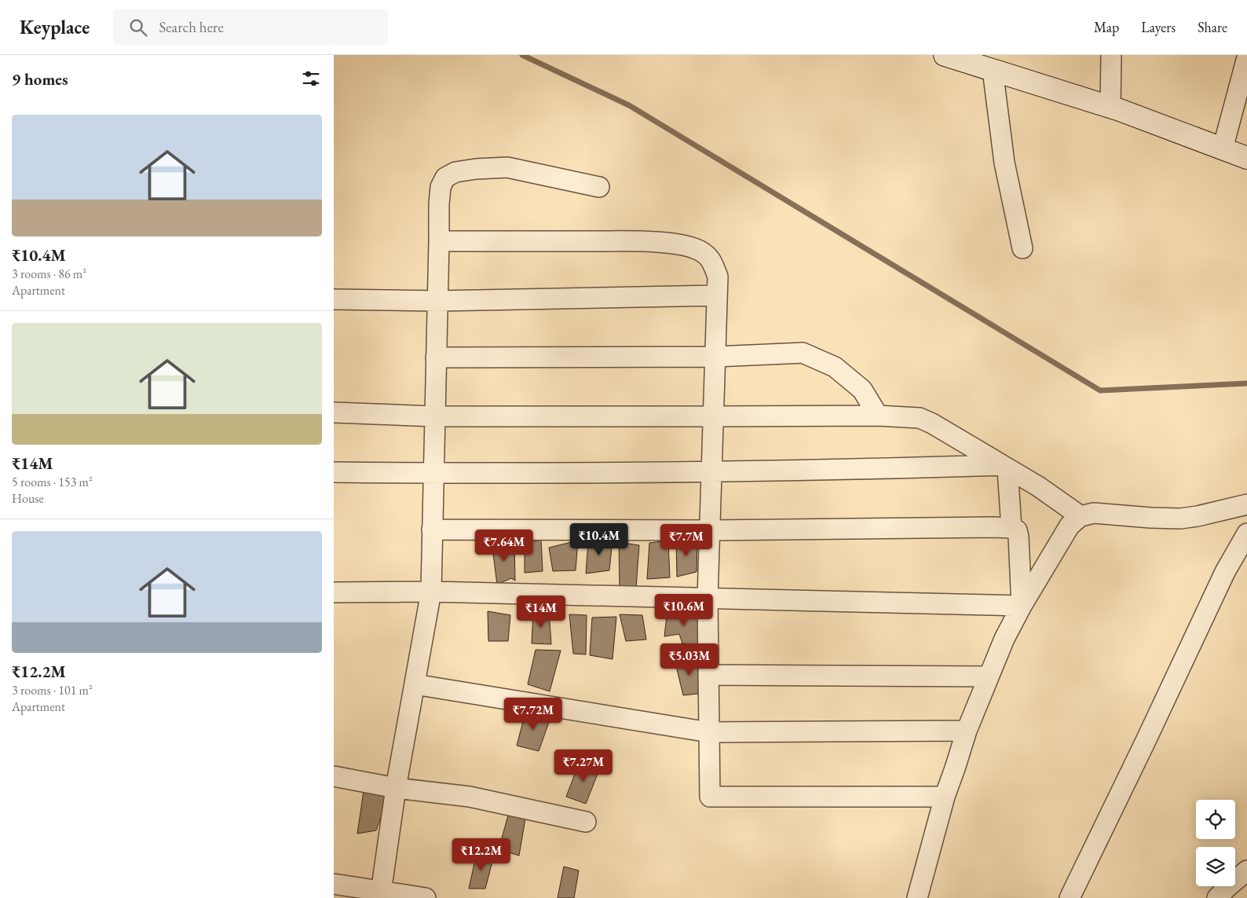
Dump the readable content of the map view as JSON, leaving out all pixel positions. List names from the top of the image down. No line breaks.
{"page":{"header":"Keyplace","search":"Search here","nav":["Map","Layers","Share"],"heading":"9 homes","list":[{"name":"₹10.4M","note":"3 rooms · 86 m² · Apartment"},{"name":"₹14M","note":"5 rooms · 153 m² · House"},{"name":"₹12.2M","note":"3 rooms · 101 m² · Apartment"}],"price":["₹10.4M","₹7.7M","₹7.64M","₹10.6M","₹14M","₹5.03M","₹7.72M","₹7.27M","₹12.2M"]}}
